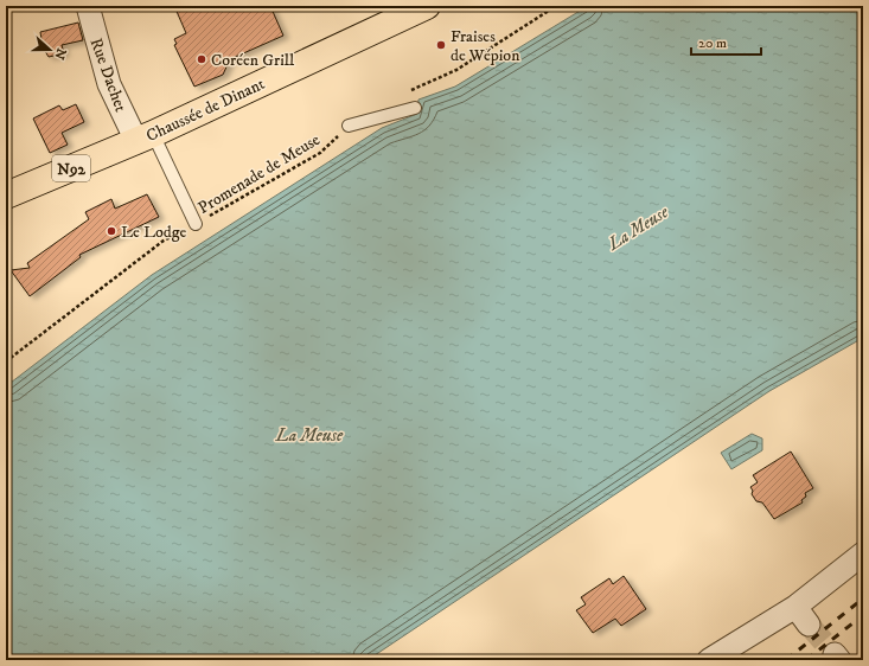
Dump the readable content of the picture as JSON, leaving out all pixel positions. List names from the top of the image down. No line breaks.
{"streets":{"main road":["Chaussée de Dinant","N92"],"street":["Rue Dachet"],"path":["Promenade de Meuse"]},"crossings":[["Rue Dachet","Chaussée de Dinant"]],"water":["La Meuse"],"places":["Fraises de Wépion","Coréen Grill","Le Lodge"],"scale_bar":"20 m","north":"right"}
